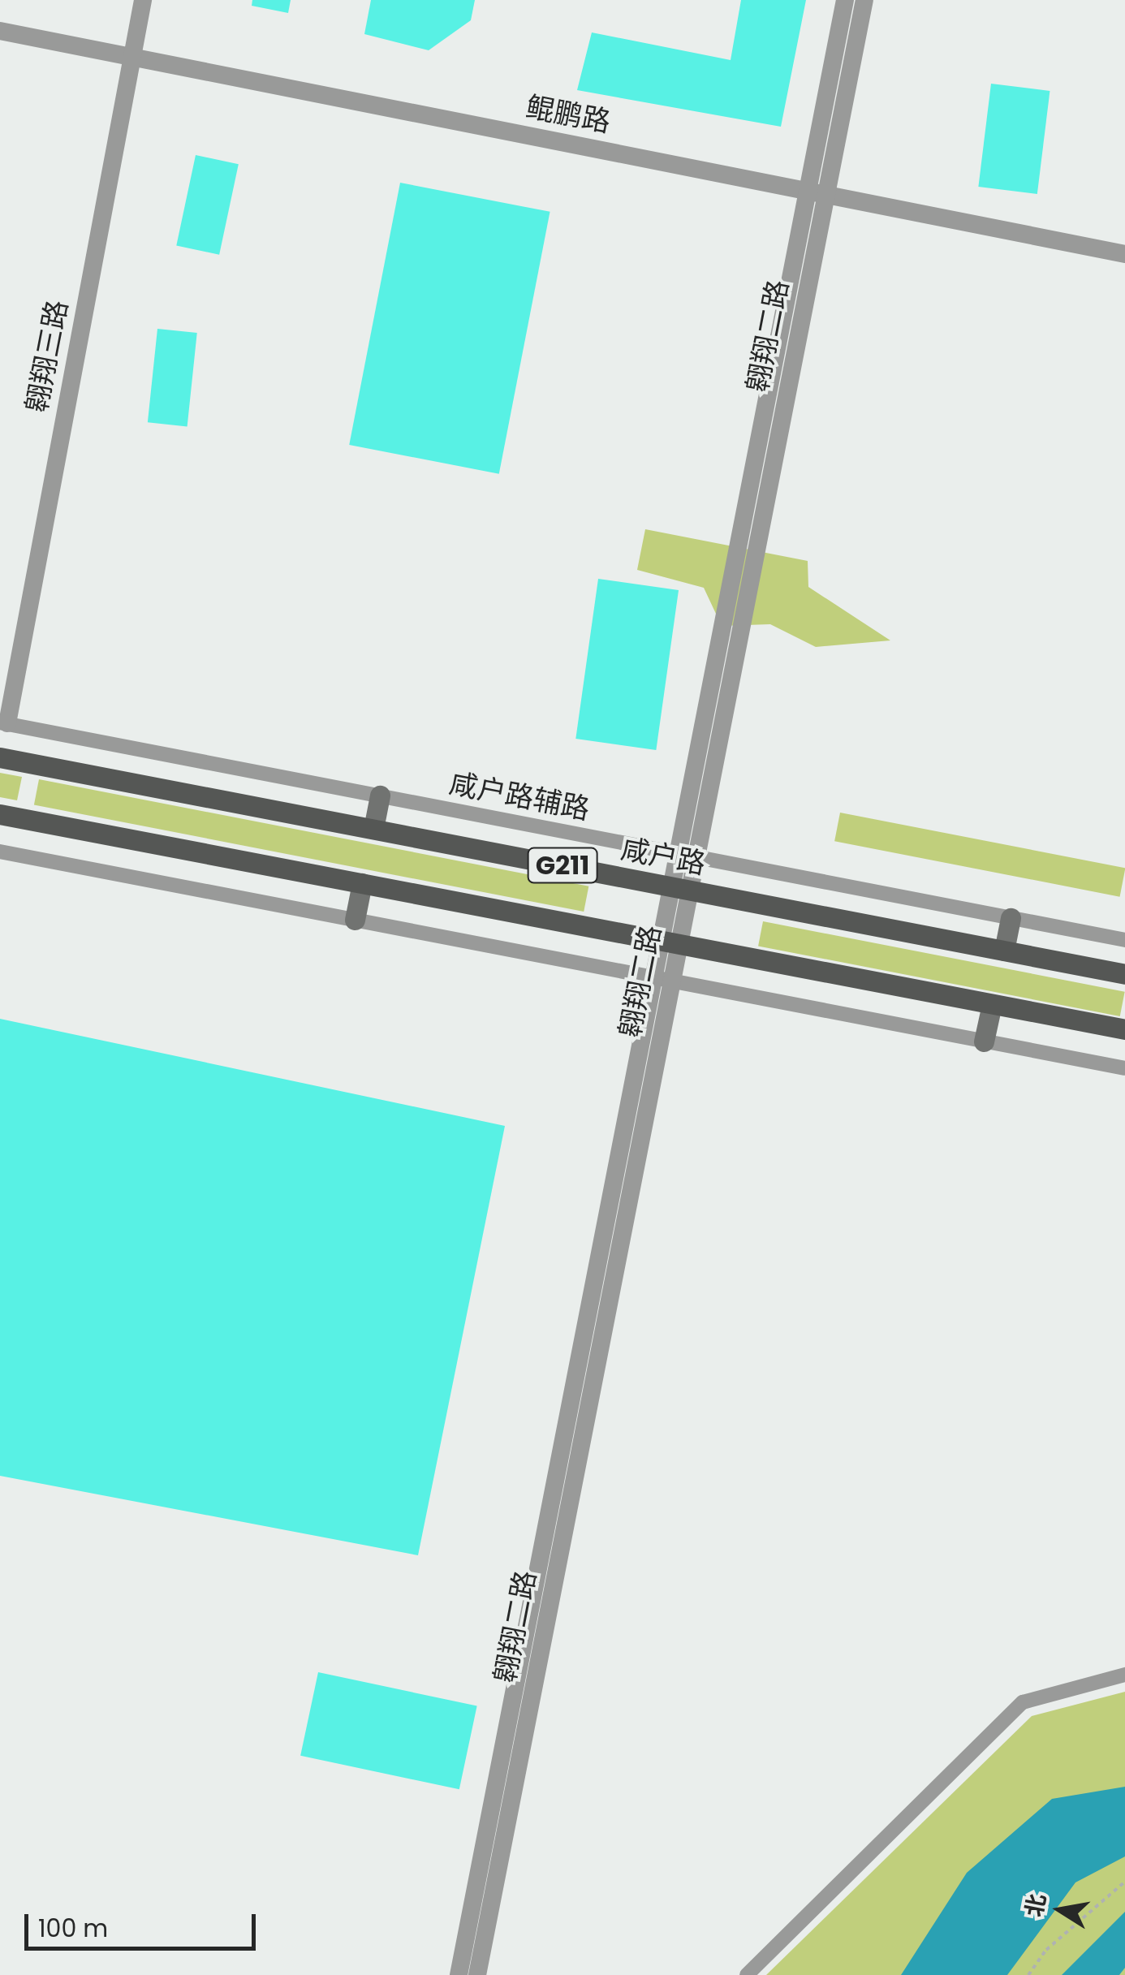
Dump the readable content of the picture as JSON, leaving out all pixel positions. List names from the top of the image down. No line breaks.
{"streets":{"main road":["咸户路","G211"],"street":["鲲鹏路","翱翔二路","翱翔三路","咸户路辅路"]},"crossings":[["鲲鹏路","翱翔二路"],["鲲鹏路","翱翔三路"],["翱翔二路","咸户路辅路"],["翱翔二路","咸户路"],["翱翔二路","G211"],["翱翔三路","咸户路辅路"]],"scale_bar":"100 m","north":"left"}
